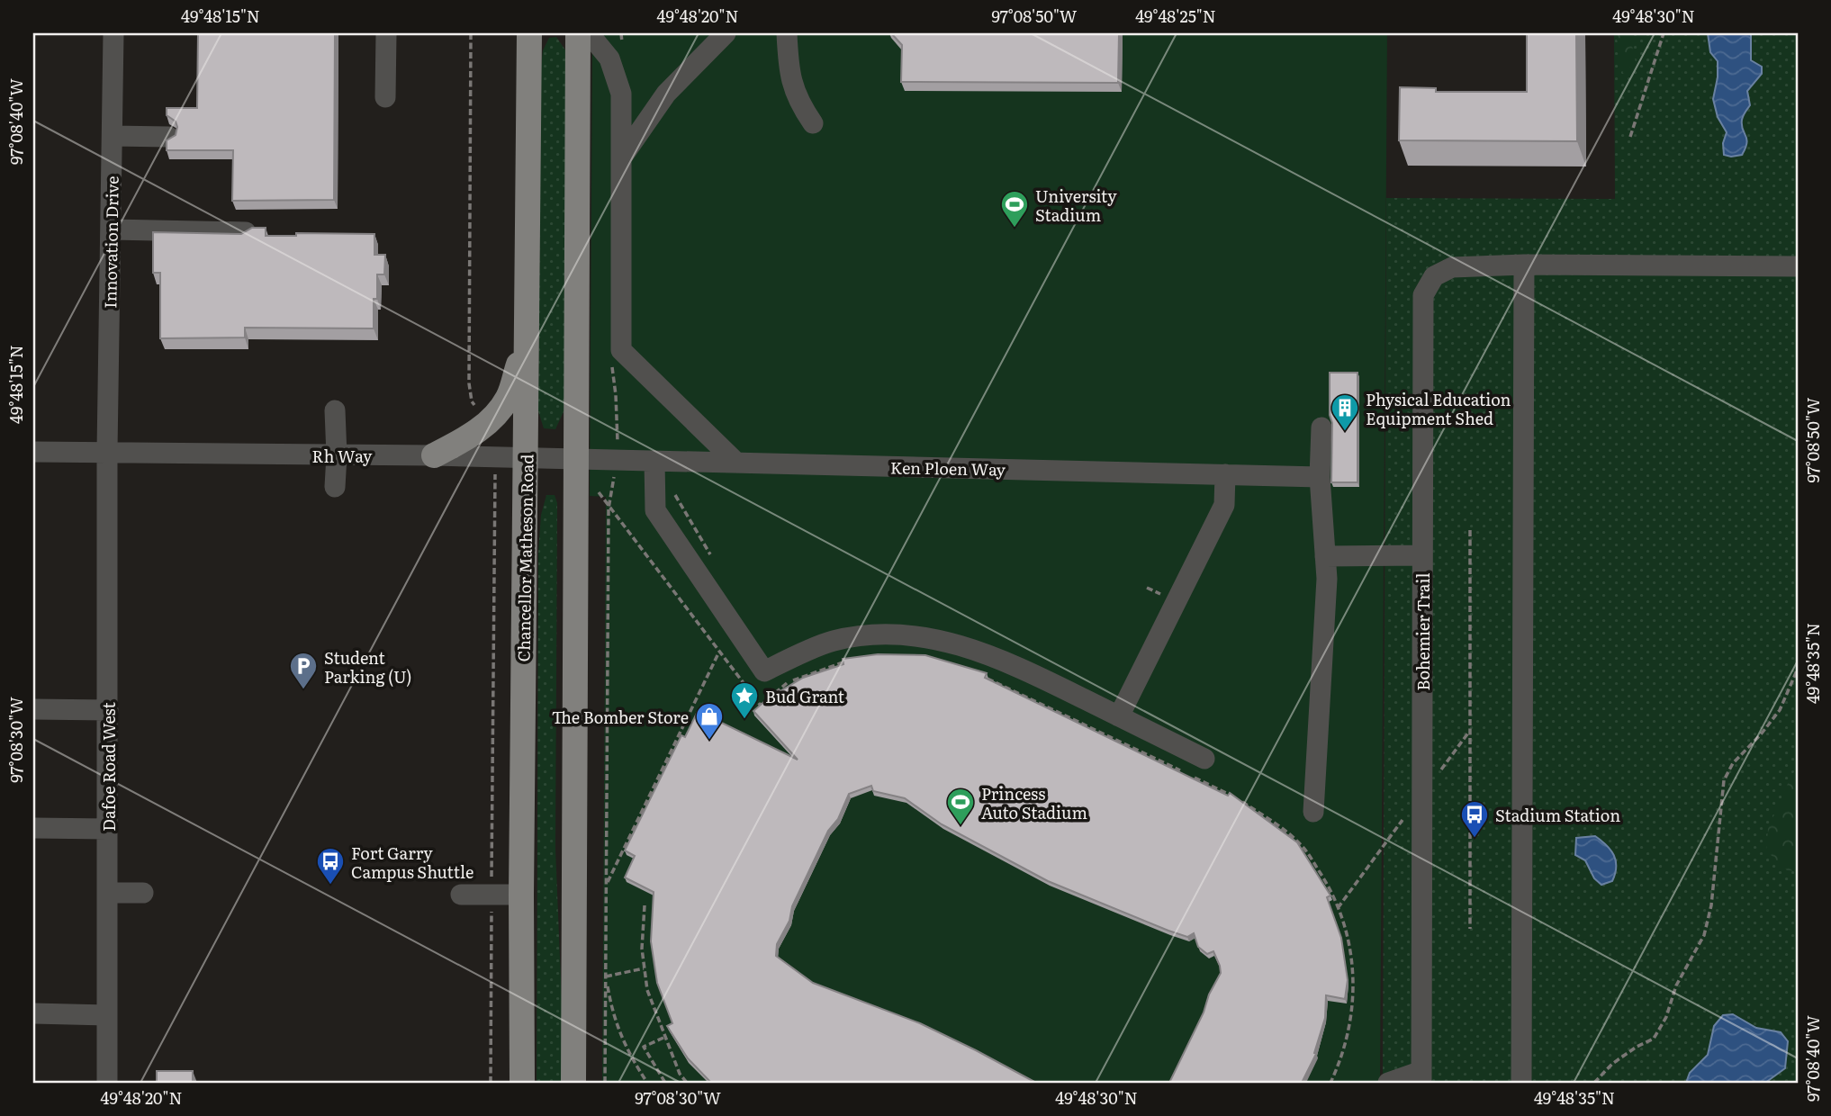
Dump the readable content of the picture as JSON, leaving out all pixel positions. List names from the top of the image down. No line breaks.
{"streets":{"main road":["Chancellor Matheson Road"],"street":["Innovation Drive","Rh Way","Ken Ploen Way","Bohemier Trail","Dafoe Road West"]},"crossings":[["Innovation Drive","Rh Way"],["Innovation Drive","Dafoe Road West"],["Rh Way","Ken Ploen Way"],["Rh Way","Chancellor Matheson Road"],["Rh Way","Dafoe Road West"]],"places":{"sports":["University Stadium","Princess Auto Stadium"],"building":["Physical Education Equipment Shed"],"parking":["Student Parking (U)"],"place":["Bud Grant"],"shop":["The Bomber Store"],"bus stop":["Stadium Station","Fort Garry Campus Shuttle"]},"coordinates":["49°48'15\"N","49°48'20\"N","97°08'50\"W","49°48'25\"N","49°48'30\"N","97°08'40\"W","49°48'35\"N","97°08'30\"W"]}
